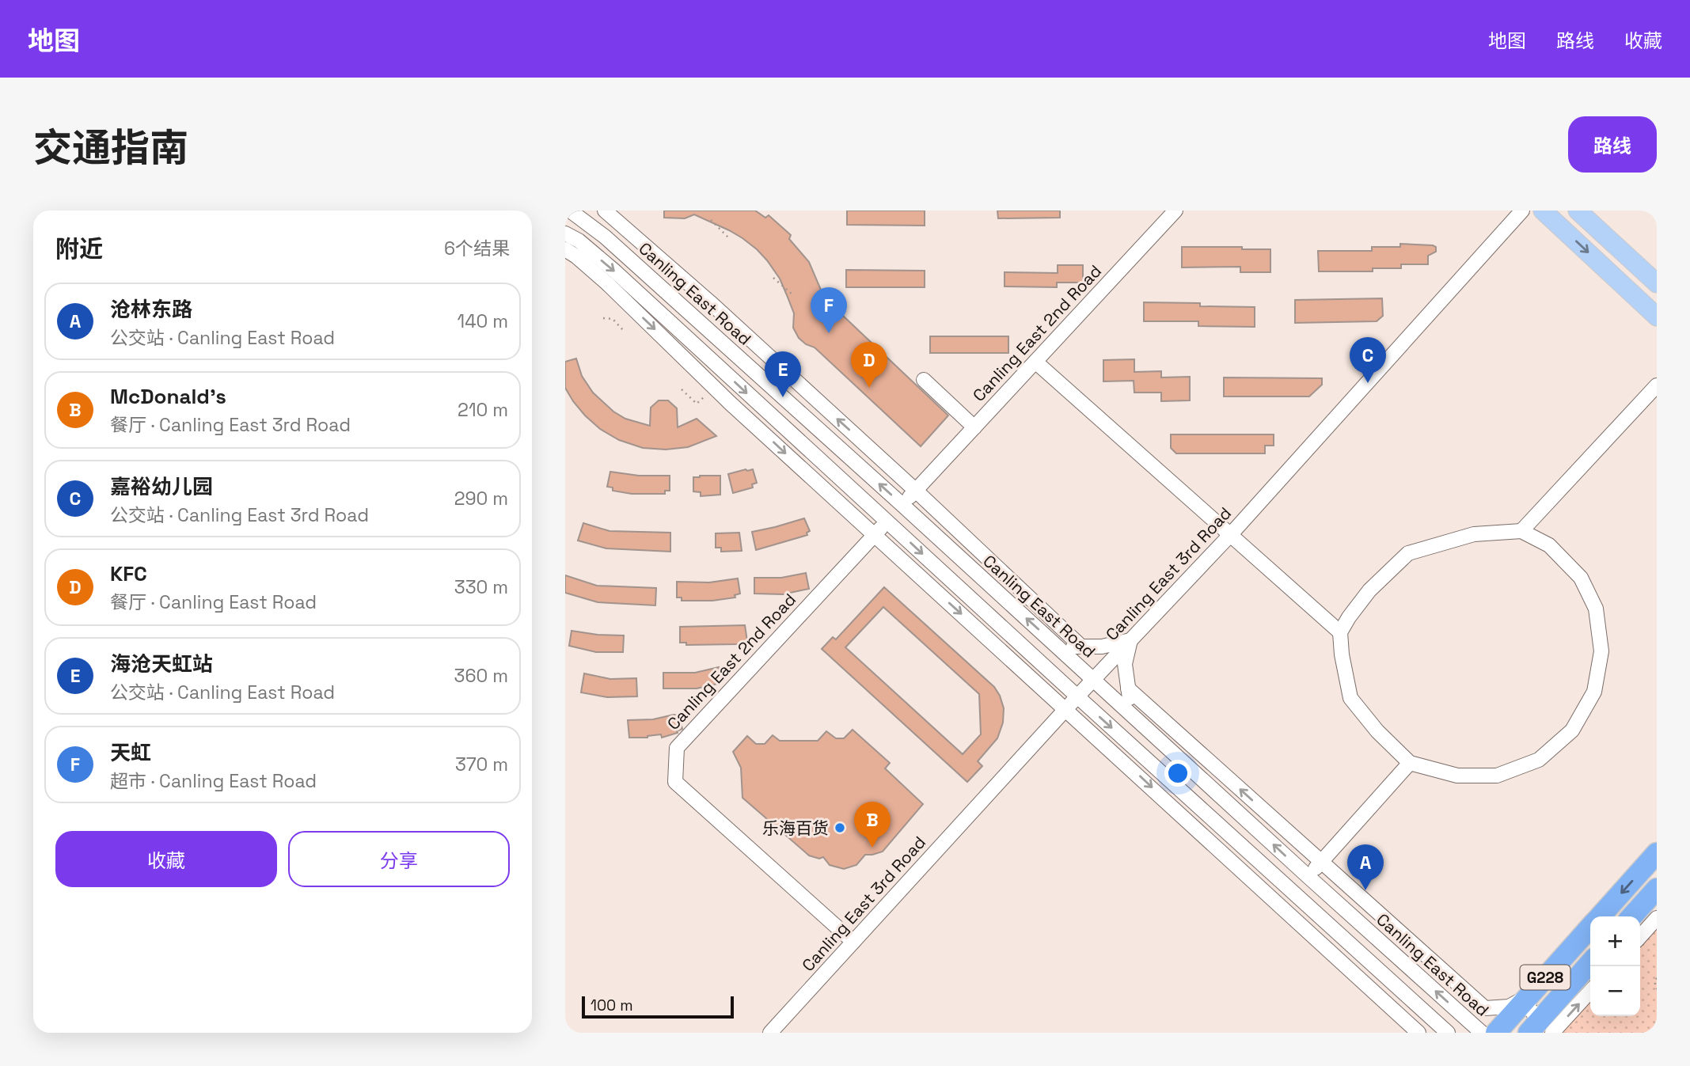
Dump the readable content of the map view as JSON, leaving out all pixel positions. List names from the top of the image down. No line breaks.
{"streets":{"highway":["G228"],"street":["Canling East Road","Canling East 2nd Road","Canling East 3rd Road"]},"crossings":[["Canling East Road","Canling East 2nd Road"],["Canling East Road","Canling East 3rd Road"],["Canling East 2nd Road","Canling East 3rd Road"]],"places":["乐海百货"],"scale_bar":"100 m","page":{"header":"地图","nav":["地图","路线","收藏"],"title":"交通指南","buttons":["路线",["收藏","分享"]],"heading":["附近","6个结果"],"list":[{"mark":"A","name":"沧林东路","note":"公交站 · Canling East Road","value":"140 m"},{"mark":"B","name":"McDonald's","note":"餐厅 · Canling East 3rd Road","value":"210 m"},{"mark":"C","name":"嘉裕幼儿园","note":"公交站 · Canling East 3rd Road","value":"290 m"},{"mark":"D","name":"KFC","note":"餐厅 · Canling East Road","value":"330 m"},{"mark":"E","name":"海沧天虹站","note":"公交站 · Canling East Road","value":"360 m"},{"mark":"F","name":"天虹","note":"超市 · Canling East Road","value":"370 m"}],"pins":["F","C","D","E","B","A"],"map_buttons":["+","−"],"scale":"100 m"}}
